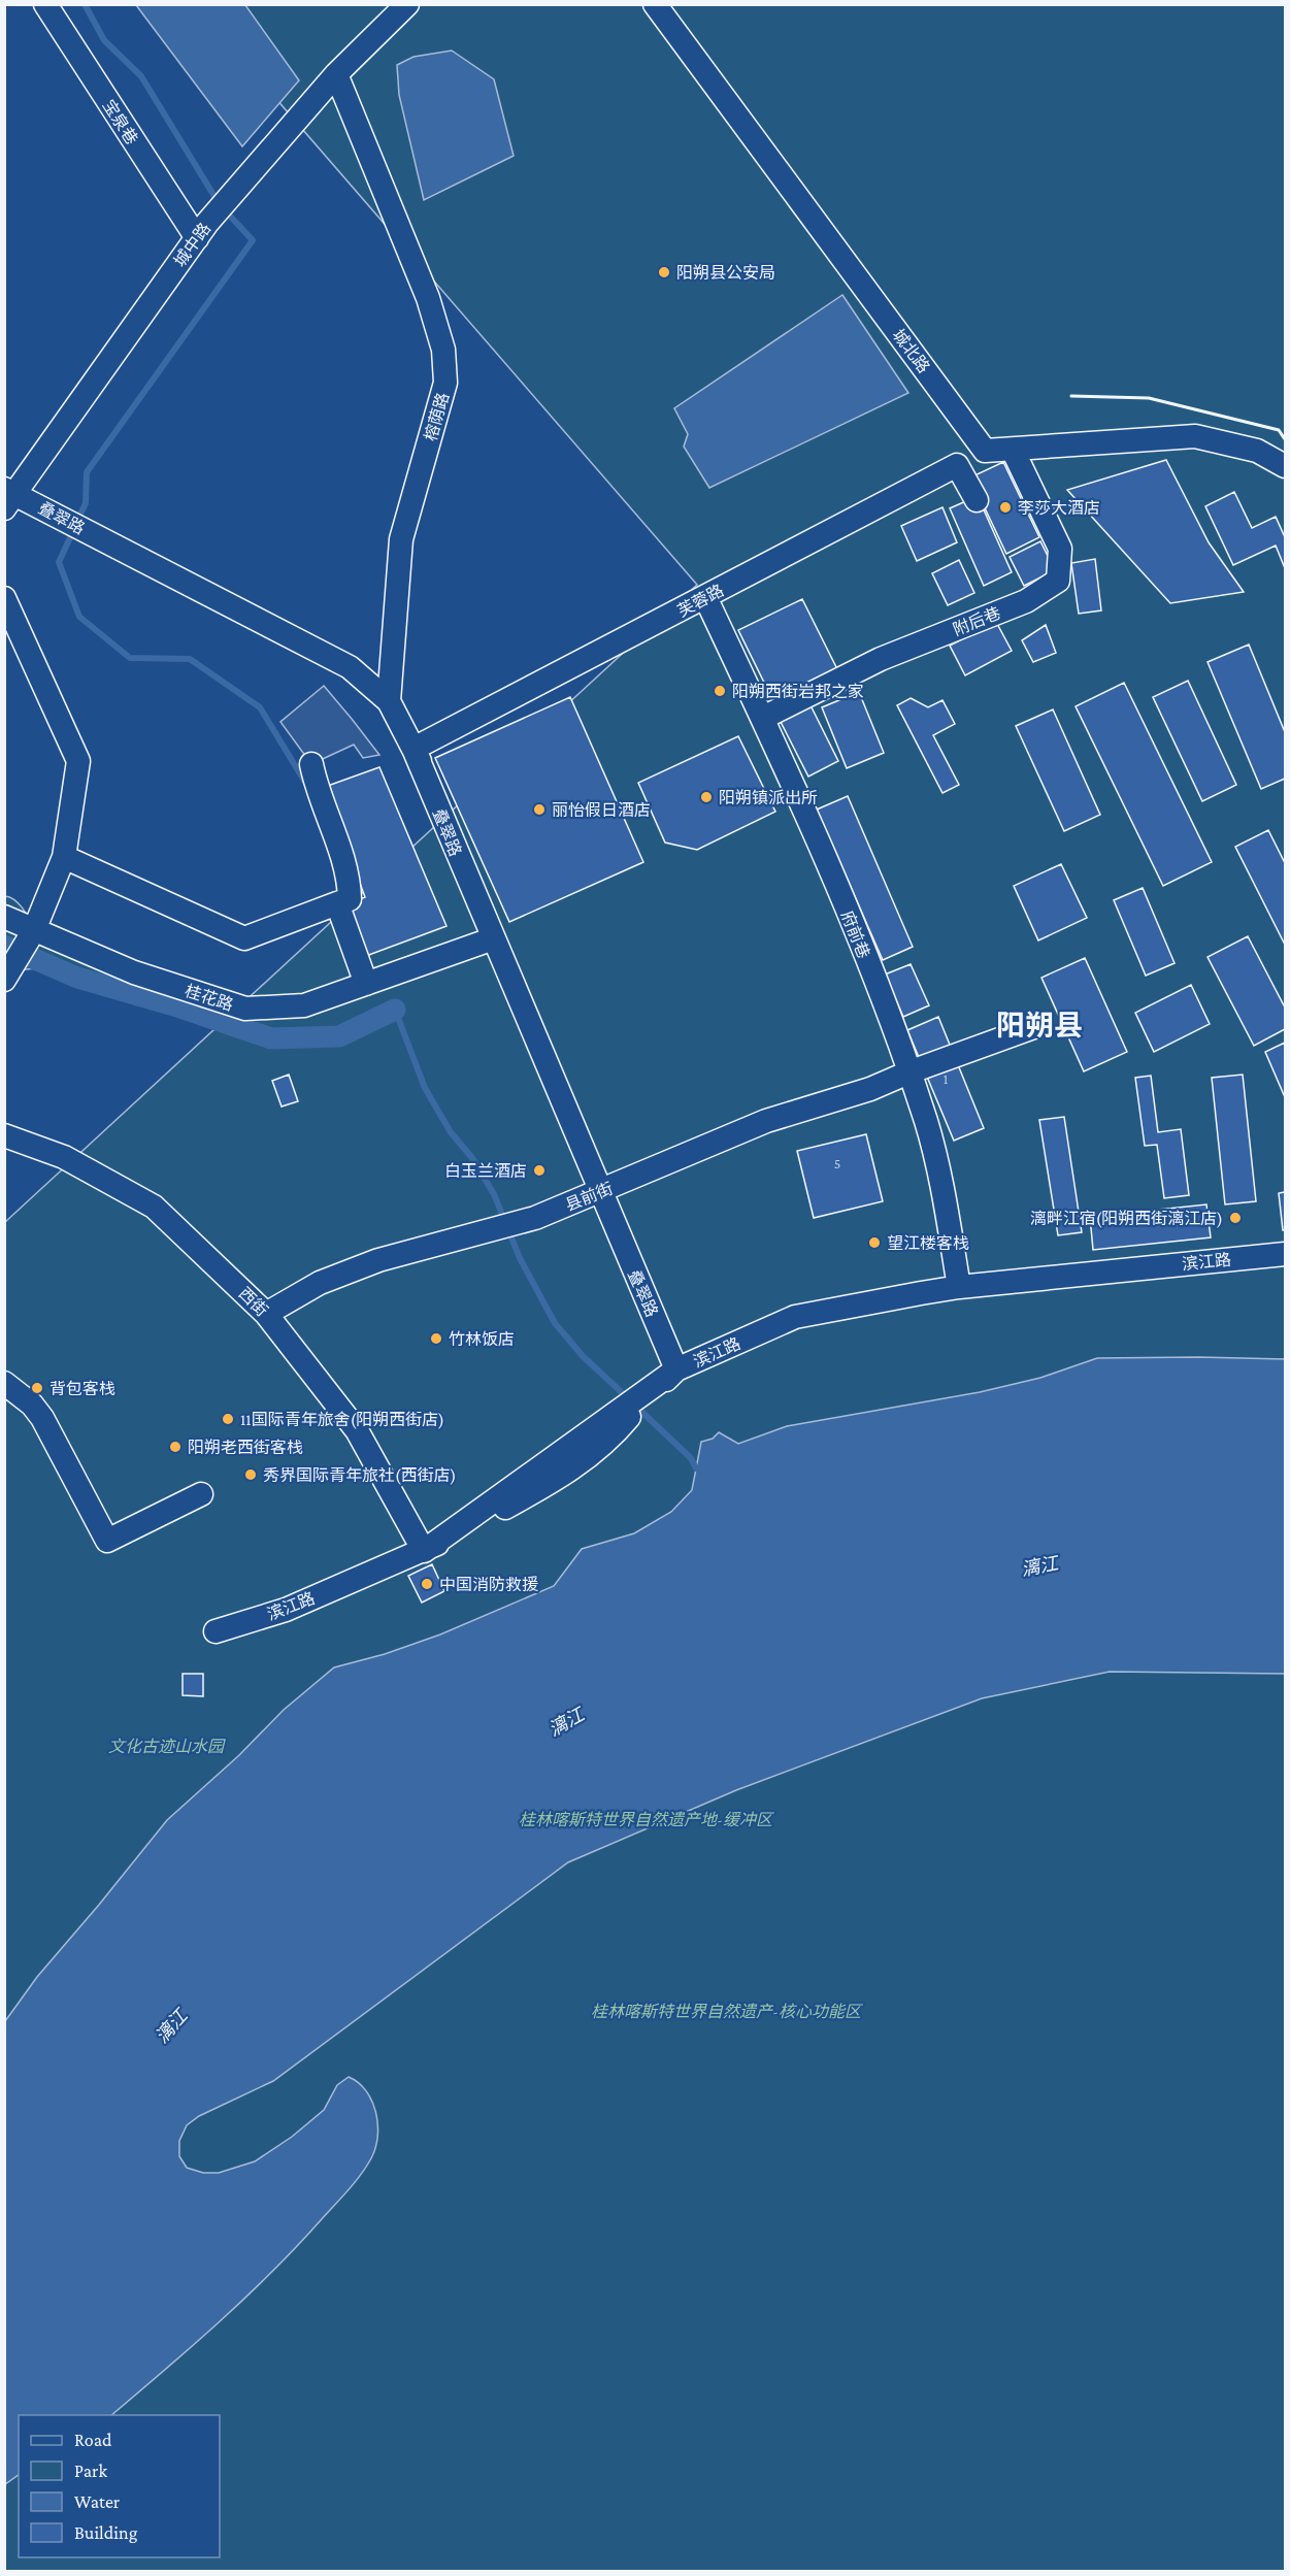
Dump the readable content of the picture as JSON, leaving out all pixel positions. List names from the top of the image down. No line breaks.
{"streets":{"street":["宝泉巷","城中路","城北路","榕荫路","叠翠路","芙蓉路","附后巷","府前巷","桂花路","县前街","滨江路","西街"]},"crossings":[["宝泉巷","城中路"],["城中路","榕荫路"],["城中路","叠翠路"],["城北路","芙蓉路"],["榕荫路","叠翠路"],["叠翠路","芙蓉路"],["叠翠路","桂花路"],["叠翠路","县前街"],["叠翠路","滨江路"],["芙蓉路","府前巷"],["附后巷","府前巷"],["府前巷","县前街"],["府前巷","滨江路"],["县前街","西街"],["滨江路","西街"]],"districts":["阳朔县"],"water":["漓江"],"parks":["文化古迹山水园","桂林喀斯特世界自然遗产地-缓冲区","桂林喀斯特世界自然遗产-核心功能区"],"places":["阳朔县公安局","李莎大酒店","阳朔西街岩邦之家","阳朔镇派出所","丽怡假日酒店","白玉兰酒店","漓畔江宿(阳朔西街漓江店)","望江楼客栈","竹林饭店","背包客栈","11国际青年旅舍(阳朔西街店)","阳朔老西街客栈","秀界国际青年旅社(西街店)","中国消防救援"],"house_numbers":["1","5"],"legend":["Road","Park","Water","Building"]}
